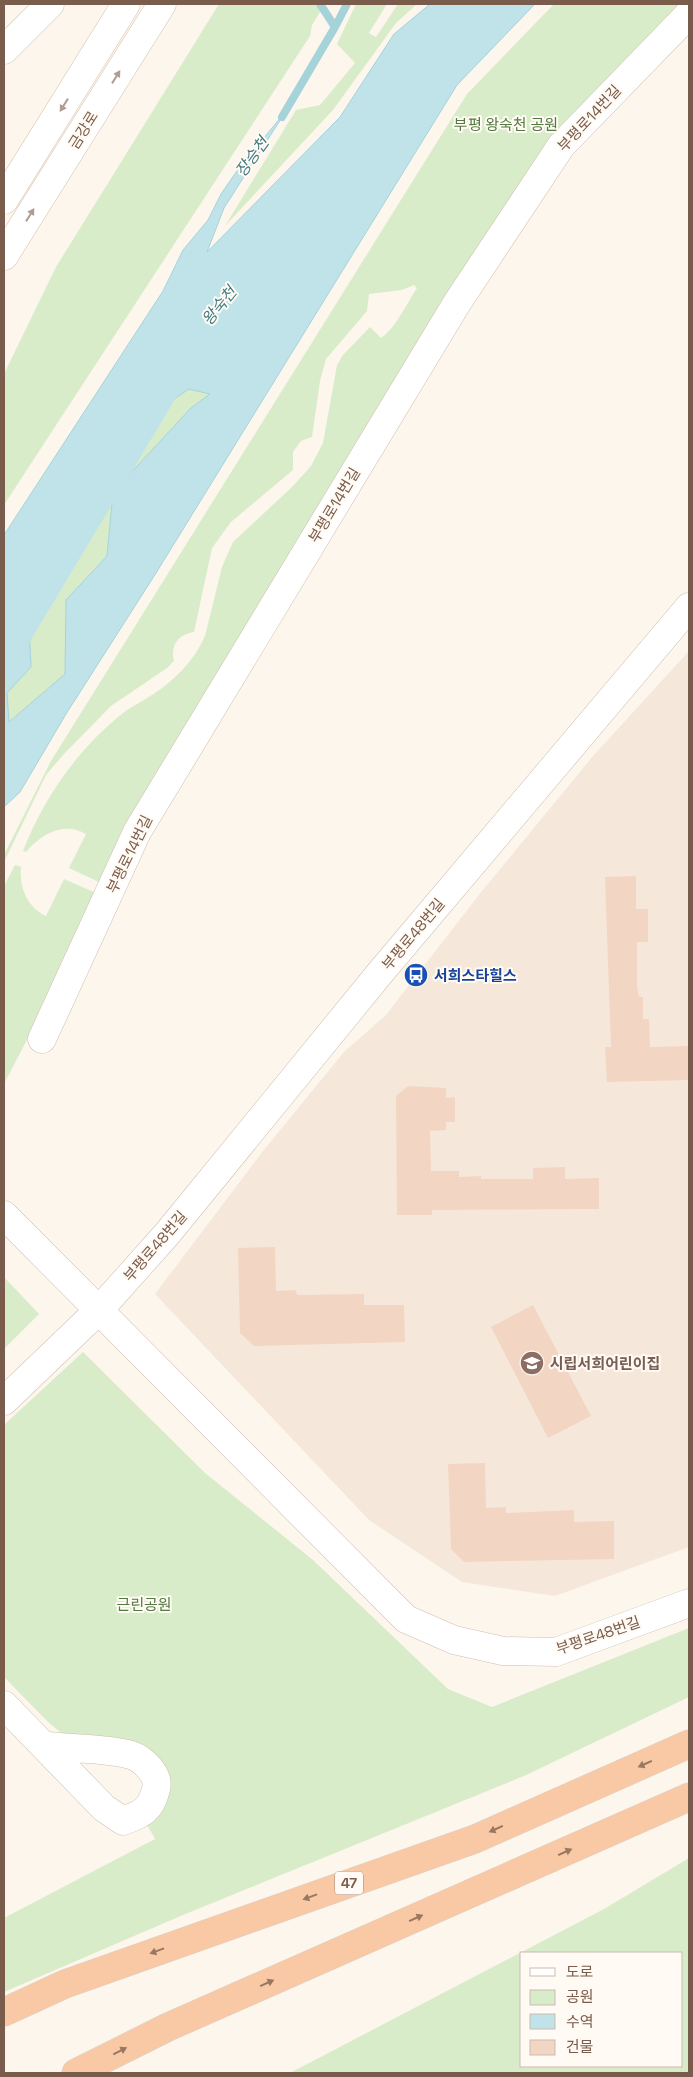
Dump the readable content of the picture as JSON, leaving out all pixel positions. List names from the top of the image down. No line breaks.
{"streets":{"highway":["47"],"street":["부평로14번길","금강로","부평로48번길"]},"water":["장승천","왕숙천"],"parks":["부평 왕숙천 공원","근린공원"],"places":{"bus stop":["서희스타힐스"],"school or university":["시립서희어린이집"]},"legend":["도로","공원","수역","건물"]}
